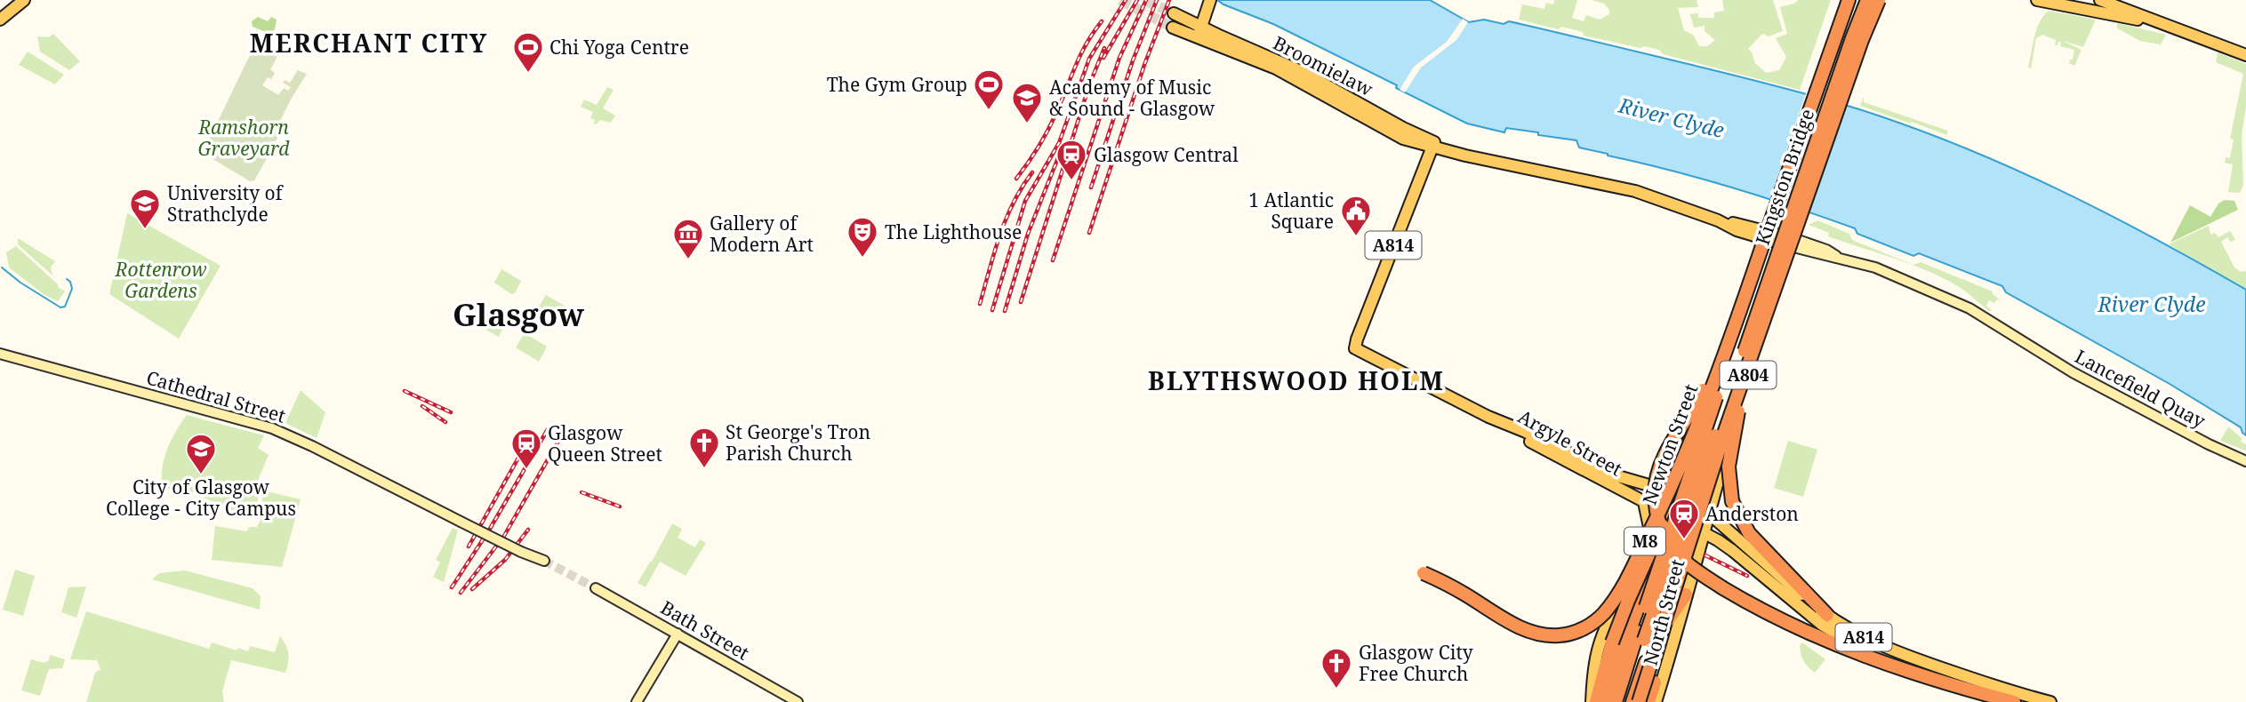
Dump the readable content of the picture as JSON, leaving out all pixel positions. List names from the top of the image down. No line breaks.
{"streets":{"highway":["Kingston Bridge","M8"],"main road":["Broomielaw","A814","A804","Argyle Street","Newton Street","North Street"],"street":["Lancefield Quay","Cathedral Street","Bath Street"]},"crossings":[["Broomielaw","Kingston Bridge"],["Broomielaw","A804"],["Broomielaw","Lancefield Quay"],["Broomielaw","Argyle Street"],["Broomielaw","Newton Street"],["Broomielaw","M8"],["Kingston Bridge","Newton Street"],["Kingston Bridge","M8"],["A814","A804"],["A814","Argyle Street"],["A814","North Street"],["A804","Lancefield Quay"],["A804","Argyle Street"],["A804","North Street"],["Argyle Street","Newton Street"],["Argyle Street","M8"],["Argyle Street","North Street"],["Newton Street","M8"],["M8","North Street"]],"districts":["MERCHANT CITY","Glasgow","BLYTHSWOOD HOLM"],"water":["River Clyde"],"parks":["Ramshorn Graveyard","Rottenrow Gardens"],"places":{"sports":["Chi Yoga Centre","The Gym Group"],"school or university":["Academy of Music & Sound - Glasgow","University of Strathclyde","City of Glasgow College - City Campus"],"station":["Glasgow Central","Glasgow Queen Street","Anderston"],"public building":["1 Atlantic Square"],"theatre":["The Lighthouse"],"museum":["Gallery of Modern Art"],"church":["St George's Tron Parish Church","Glasgow City Free Church"]}}
